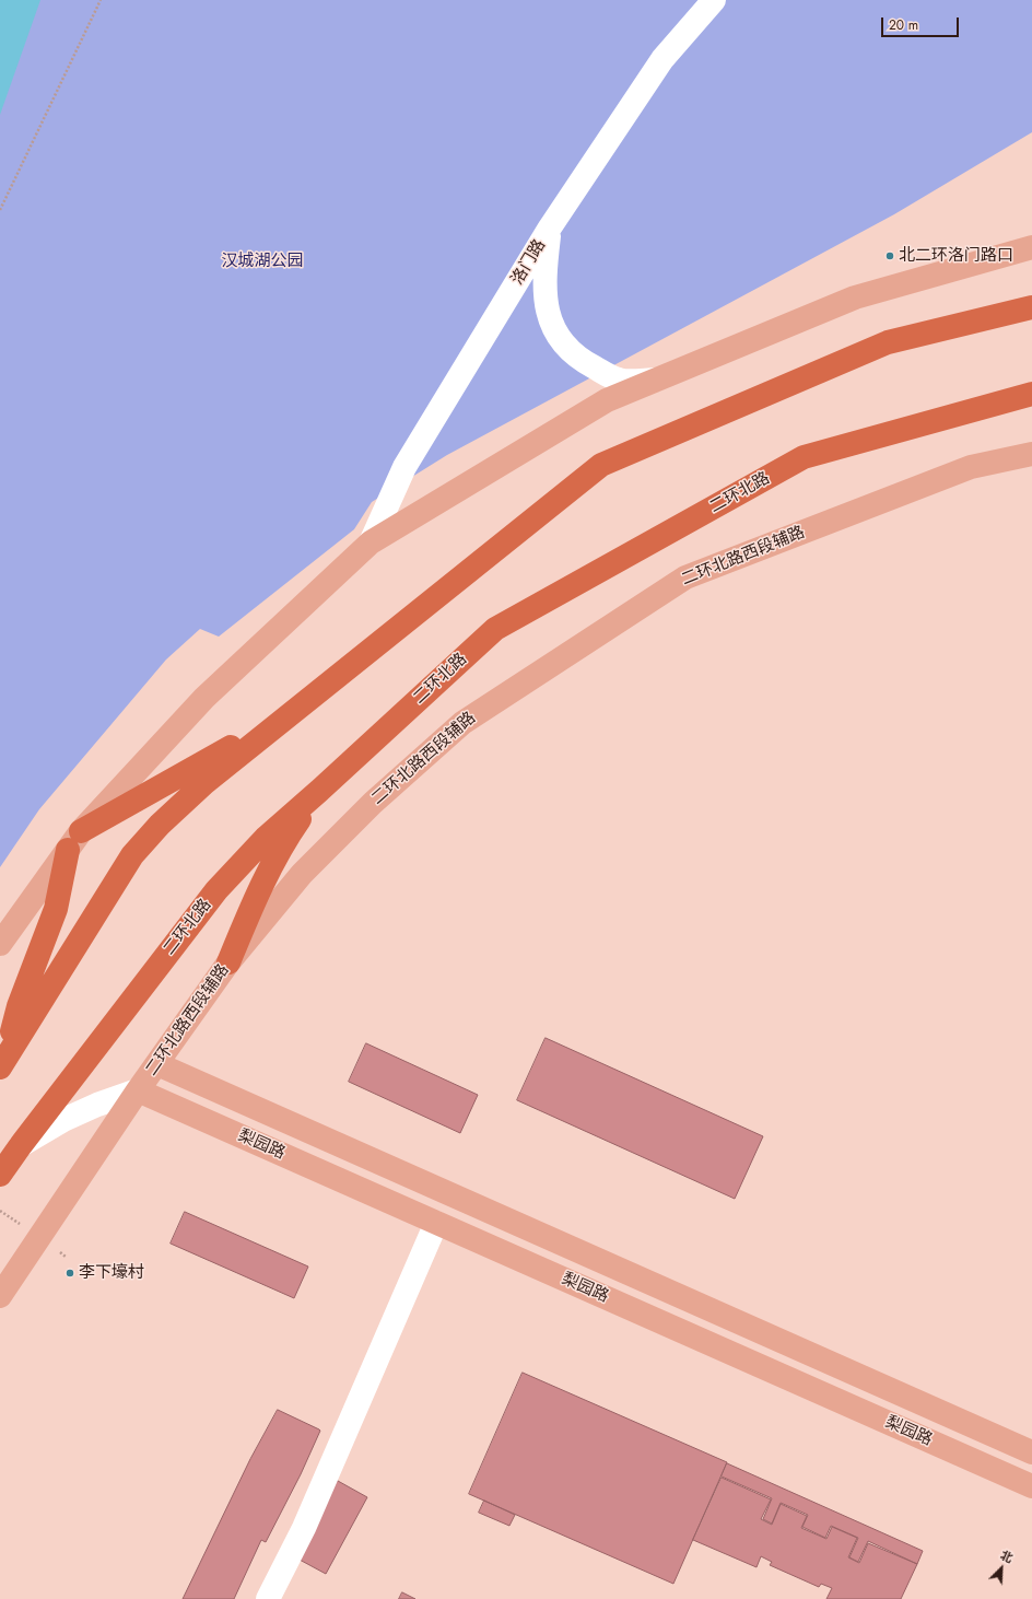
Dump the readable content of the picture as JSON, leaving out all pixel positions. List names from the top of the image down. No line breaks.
{"streets":{"highway":["二环北路"],"main road":["二环北路西段辅路","梨园路"],"street":["洛门路"]},"crossings":[["二环北路西段辅路","梨园路"]],"parks":["汉城湖公园"],"places":["北二环洛门路口","李下壕村"],"scale_bar":"20 m","north":"top right"}
